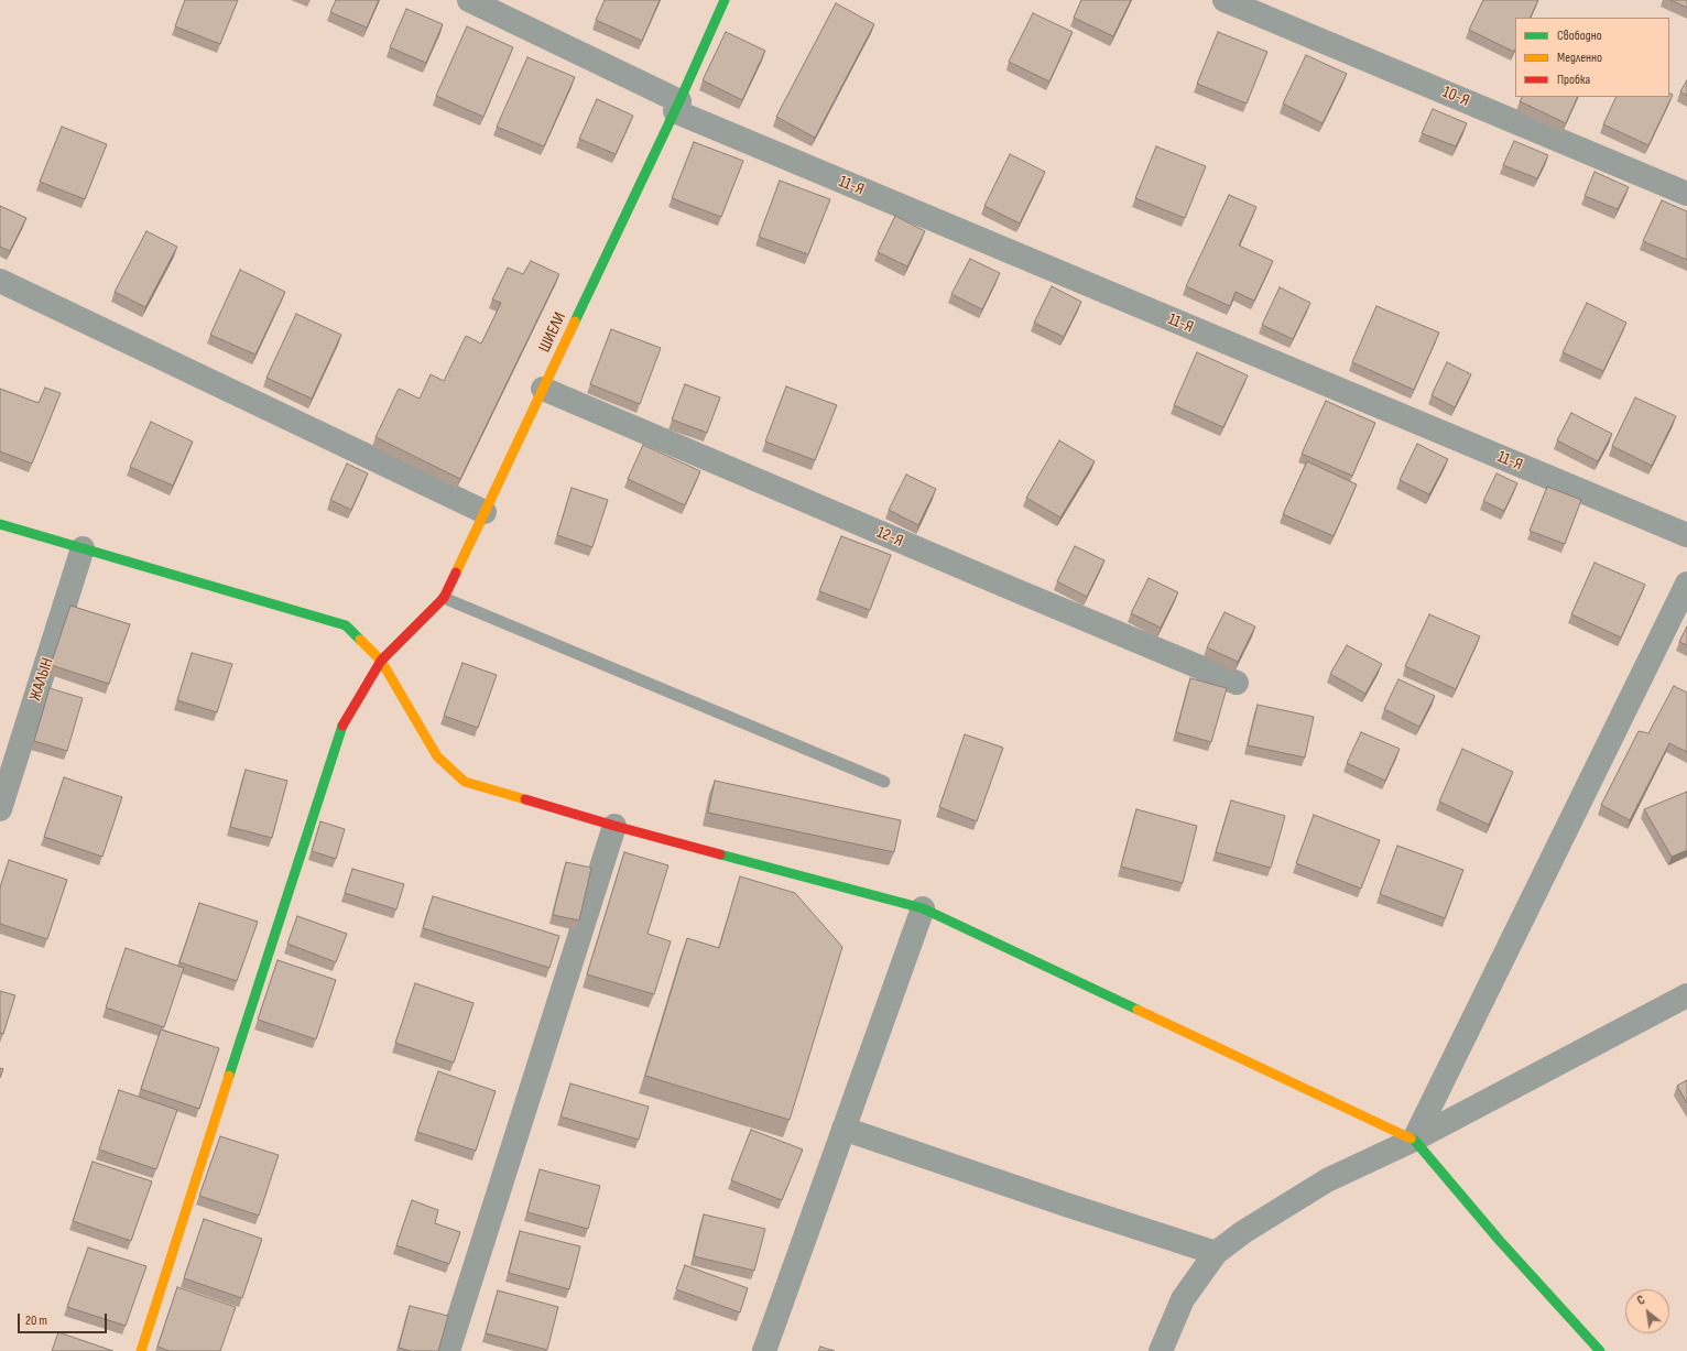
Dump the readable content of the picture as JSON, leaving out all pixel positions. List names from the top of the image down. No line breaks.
{"streets":{"street":["10-Я","11-Я","ШИЕЛИ","12-Я","ЖАЛЫН"]},"crossings":[["11-Я","ШИЕЛИ"],["ШИЕЛИ","12-Я"]],"legend":["Свободно","Медленно","Пробка"],"scale_bar":"20 m","north":"top left"}
